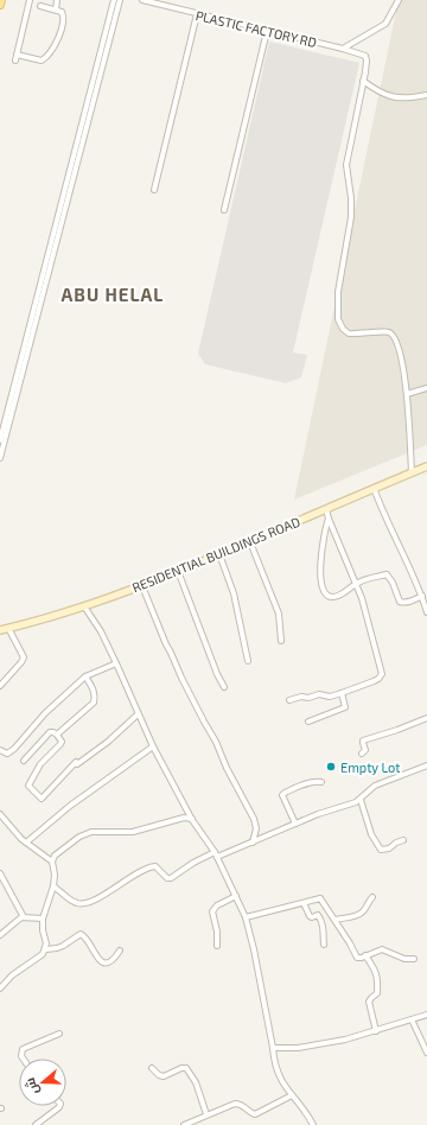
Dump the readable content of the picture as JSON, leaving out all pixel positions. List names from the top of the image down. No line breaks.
{"streets":{"main road":["RESIDENTIAL BUILDINGS ROAD"],"street":["PLASTIC FACTORY RD"]},"districts":["ABU HELAL"],"places":["Empty Lot"],"north":"left"}
